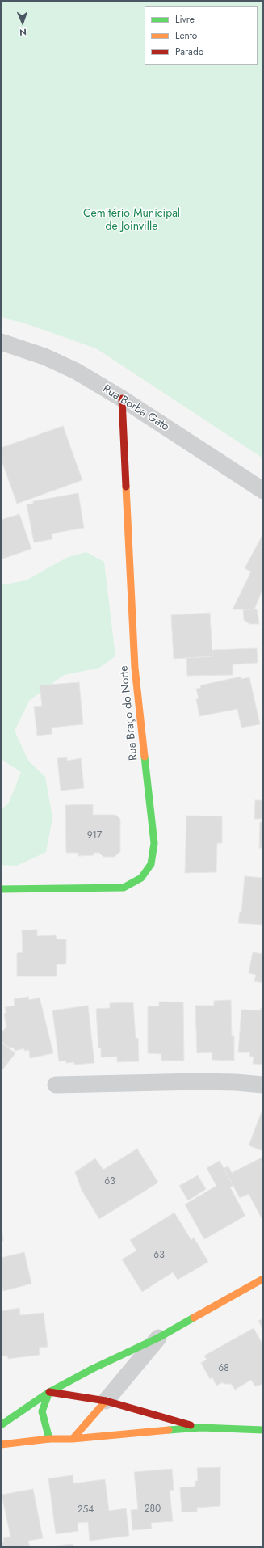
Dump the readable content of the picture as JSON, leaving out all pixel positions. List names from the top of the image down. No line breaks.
{"streets":{"street":["Rua Borba Gato","Rua Braço do Norte"]},"crossings":[["Rua Borba Gato","Rua Braço do Norte"]],"parks":["Cemitério Municipal de Joinville"],"house_numbers":["917","63","63","68","280","254"],"legend":["Livre","Lento","Parado"],"north":"bottom"}
